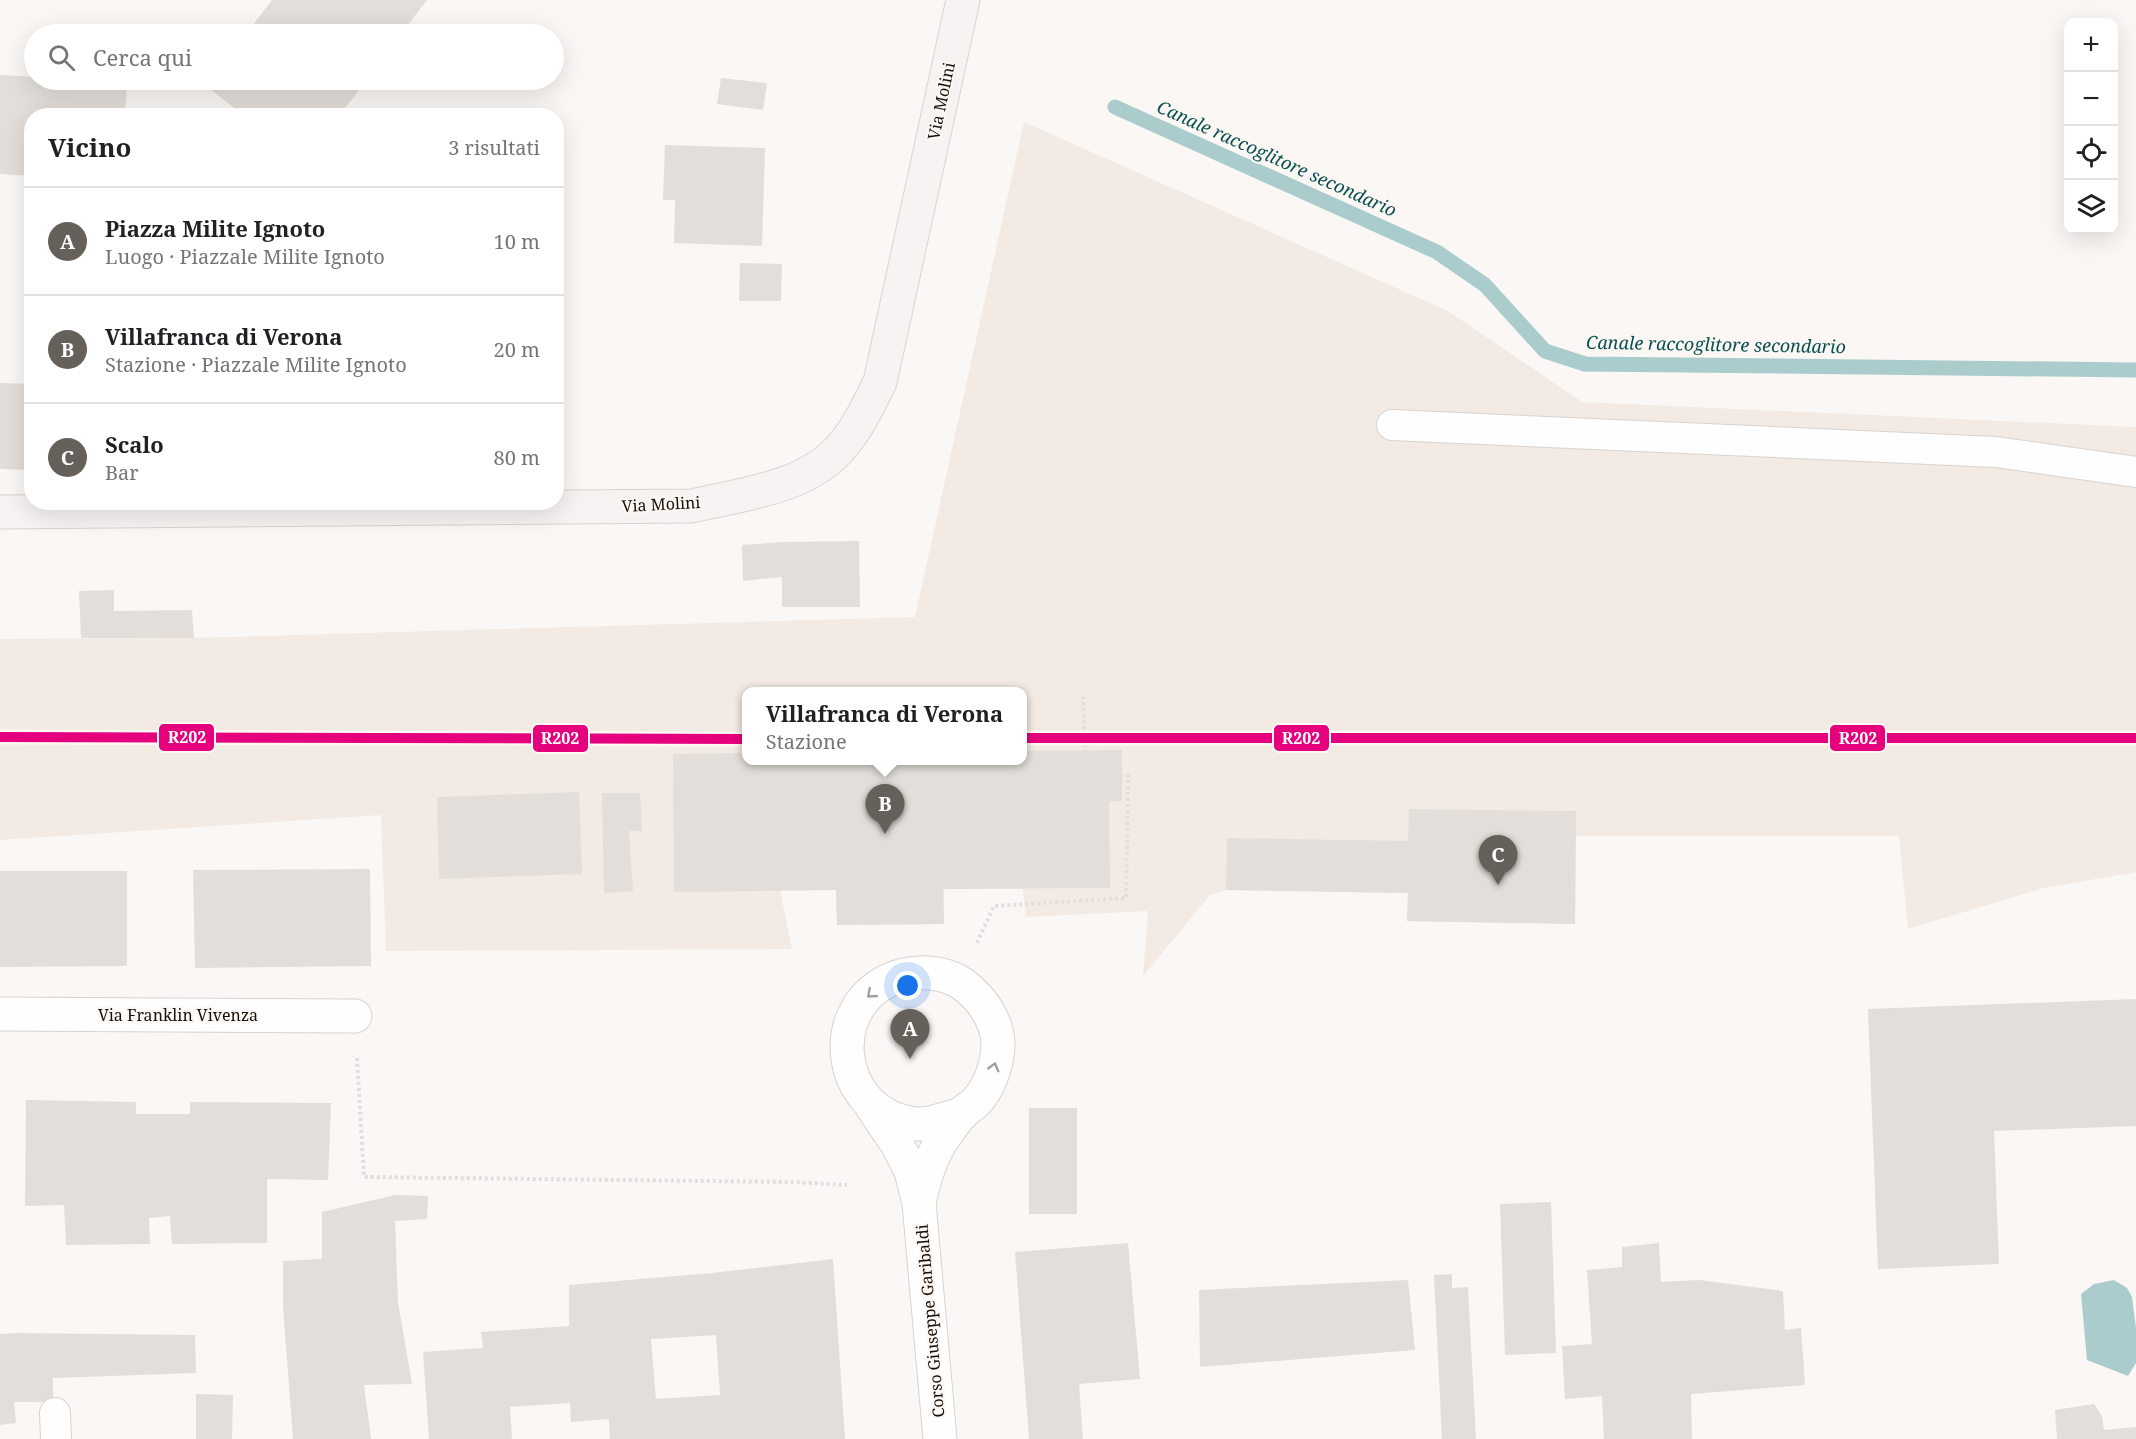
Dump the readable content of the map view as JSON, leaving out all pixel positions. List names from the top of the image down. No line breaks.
{"streets":{"main road":["Via Molini"],"street":["Via Franklin Vivenza","Corso Giuseppe Garibaldi"]},"water":["Canale raccoglitore secondario"],"lines":["transit line R202"],"page":{"map_buttons":["+","−"],"search":"Cerca qui","heading":["Vicino","3 risultati"],"list":[{"mark":"A","name":"Piazza Milite Ignoto","note":"Luogo · Piazzale Milite Ignoto","value":"10 m"},{"mark":"B","name":"Villafranca di Verona","note":"Stazione · Piazzale Milite Ignoto","value":"20 m"},{"mark":"C","name":"Scalo","note":"Bar","value":"80 m"}],"popup":["Villafranca di Verona","Stazione"],"pins":["B","C","A"]}}
